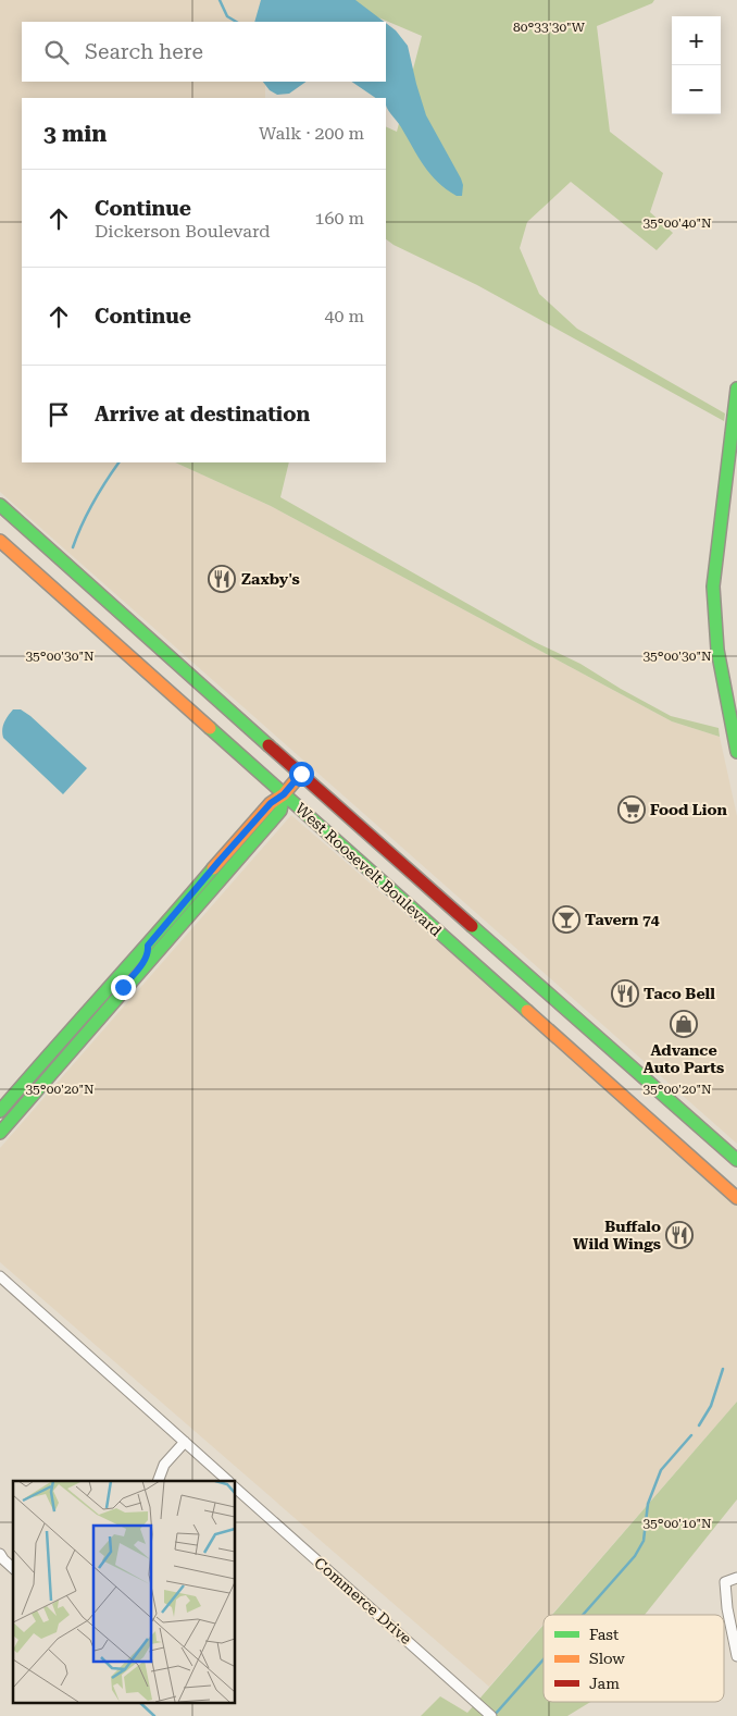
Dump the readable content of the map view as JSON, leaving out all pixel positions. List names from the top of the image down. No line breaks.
{"streets":{"main road":["West Roosevelt Boulevard"],"street":["Commerce Drive"]},"places":{"restaurant":["Zaxby's","Taco Bell","Buffalo Wild Wings"],"supermarket":["Food Lion"],"bar":["Tavern 74"],"shop":["Advance Auto Parts"]},"legend":["Fast","Slow","Jam"],"page":{"map_buttons":["+","−"],"search":"Search here","heading":["3 min","Walk · 200 m"],"list":[["Continue","Dickerson Boulevard","160 m"],["Continue","40 m"],"Arrive at destination"]},"coordinates":["80°33'30\"W","35°00'40\"N","35°00'30\"N","35°00'20\"N","35°00'10\"N"]}
